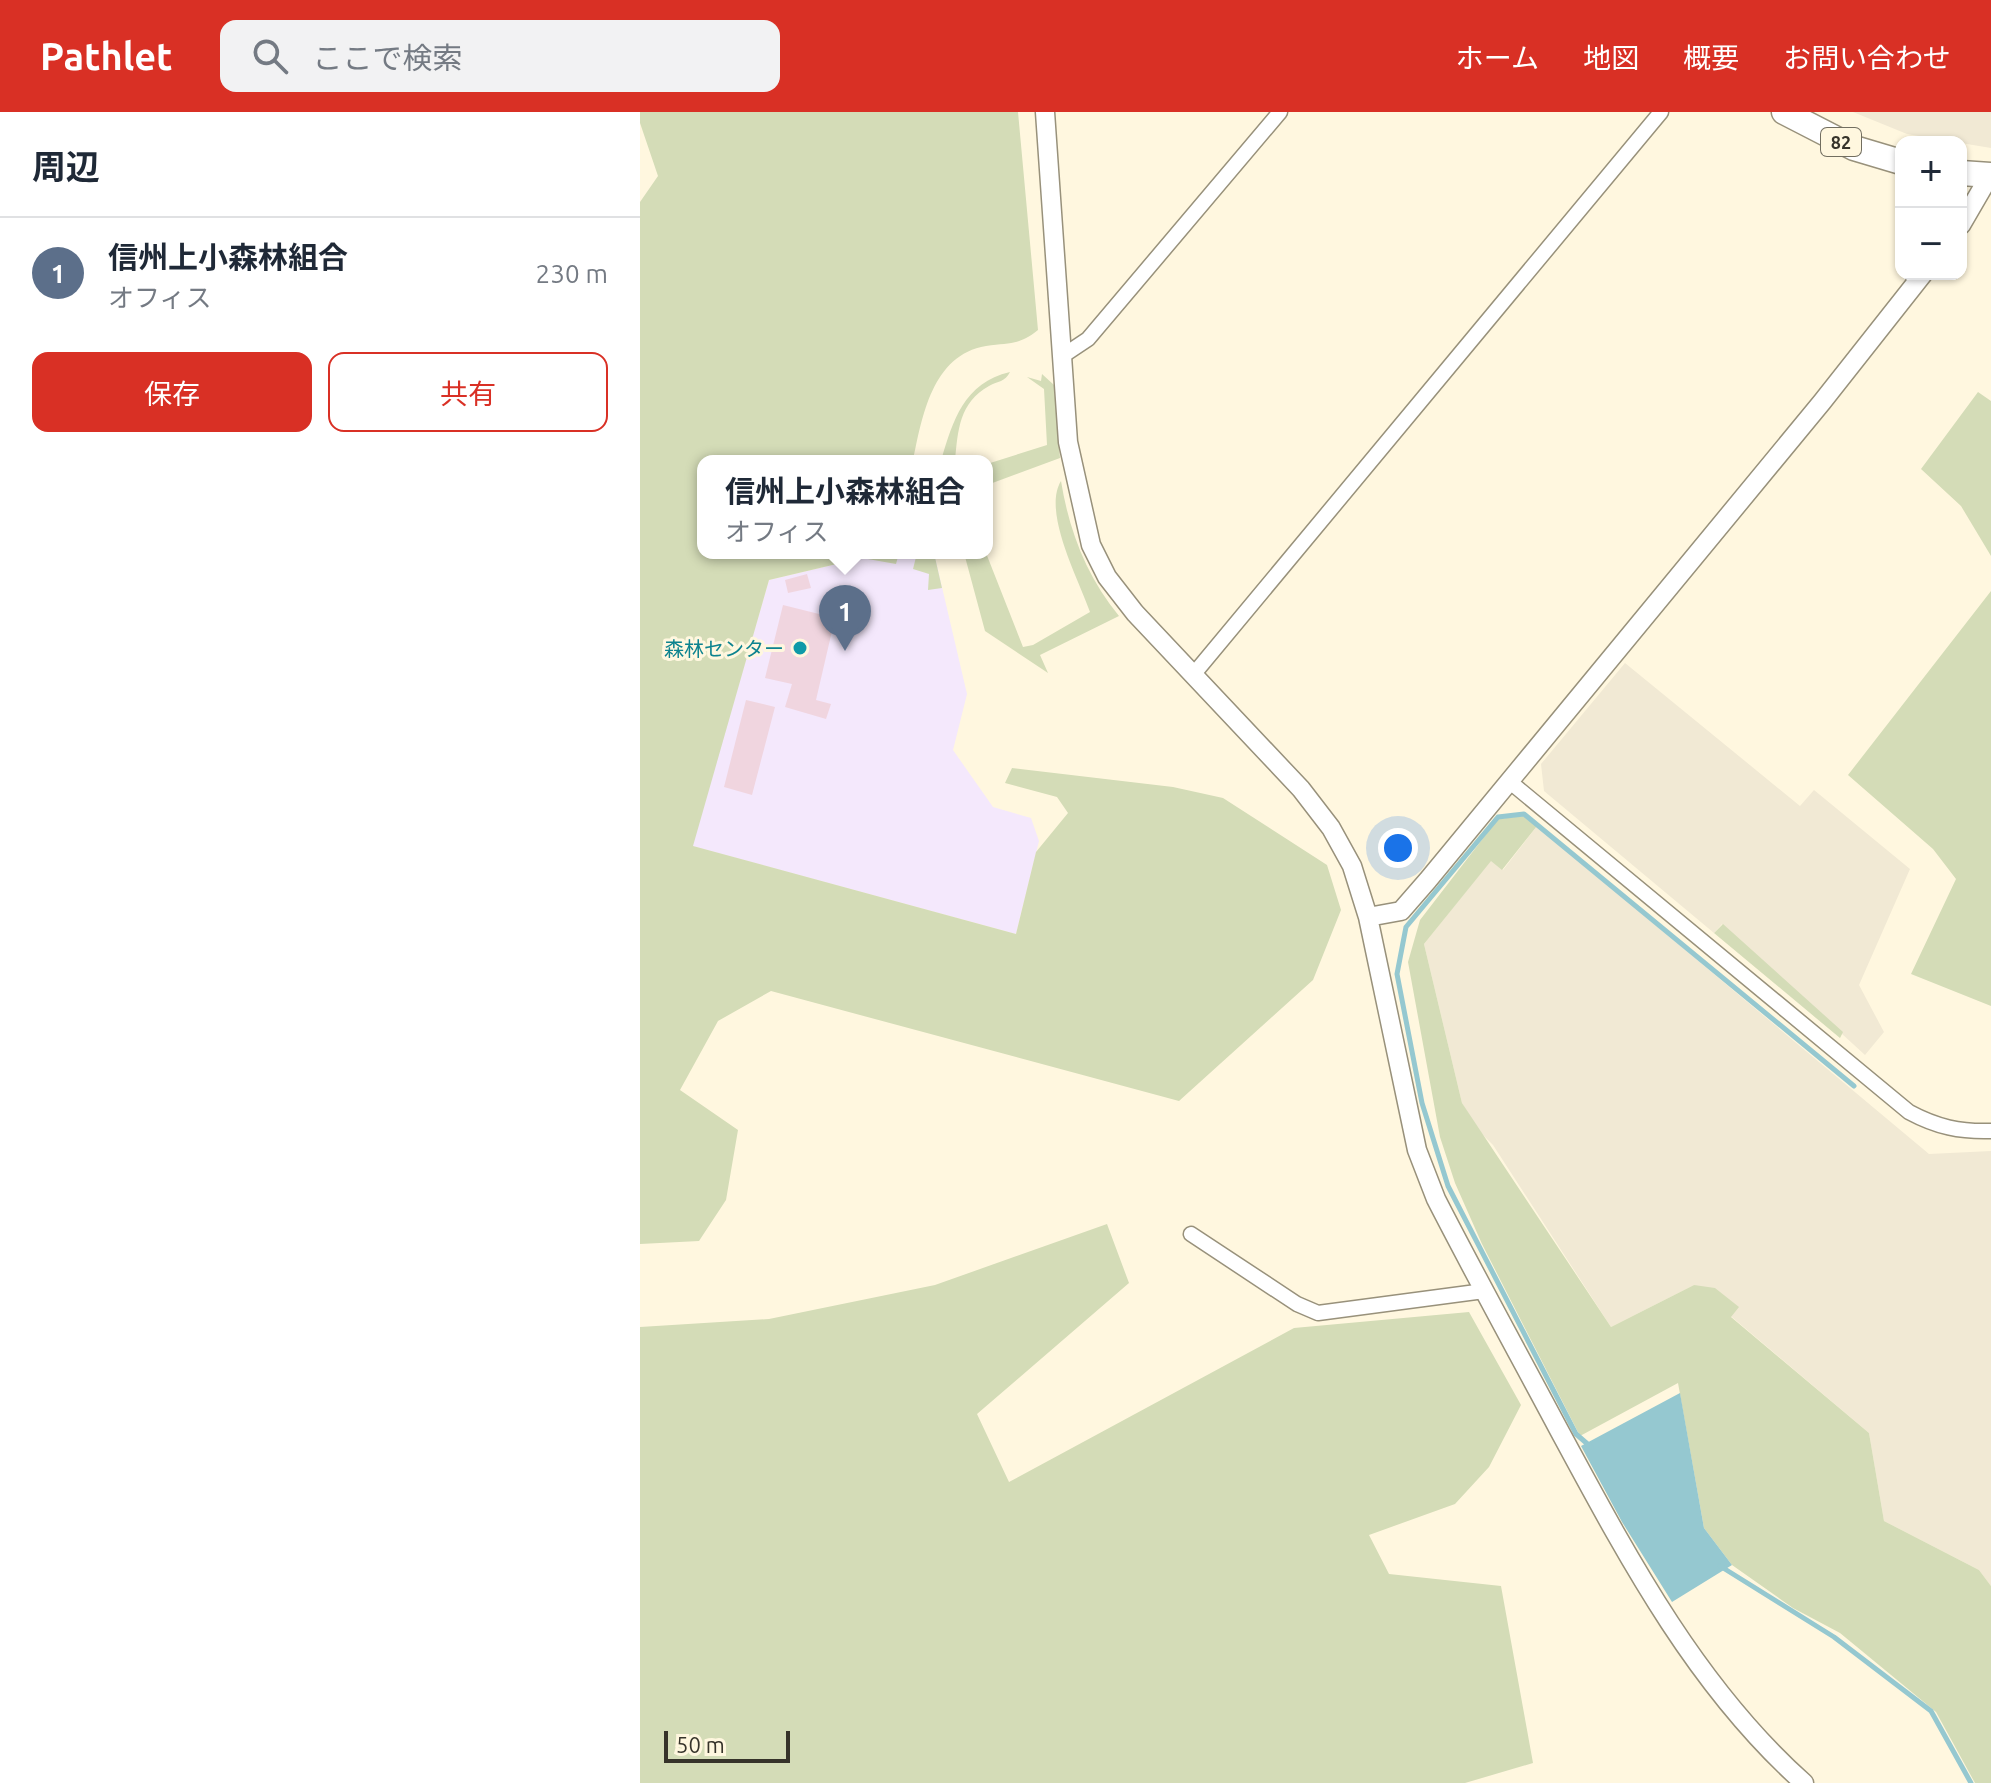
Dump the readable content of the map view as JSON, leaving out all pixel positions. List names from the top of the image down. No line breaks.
{"streets":{"main road":["82"]},"places":["森林センター"],"scale_bar":"50 m","page":{"header":"Pathlet","search":"ここで検索","nav":["ホーム","地図","概要","お問い合わせ"],"heading":"周辺","map_buttons":["+","−"],"list":[{"mark":"1","name":"信州上小森林組合","note":"オフィス","value":"230 m"}],"buttons":["保存","共有"],"popup":["信州上小森林組合","オフィス"],"pins":"1","scale":"50 m"}}
